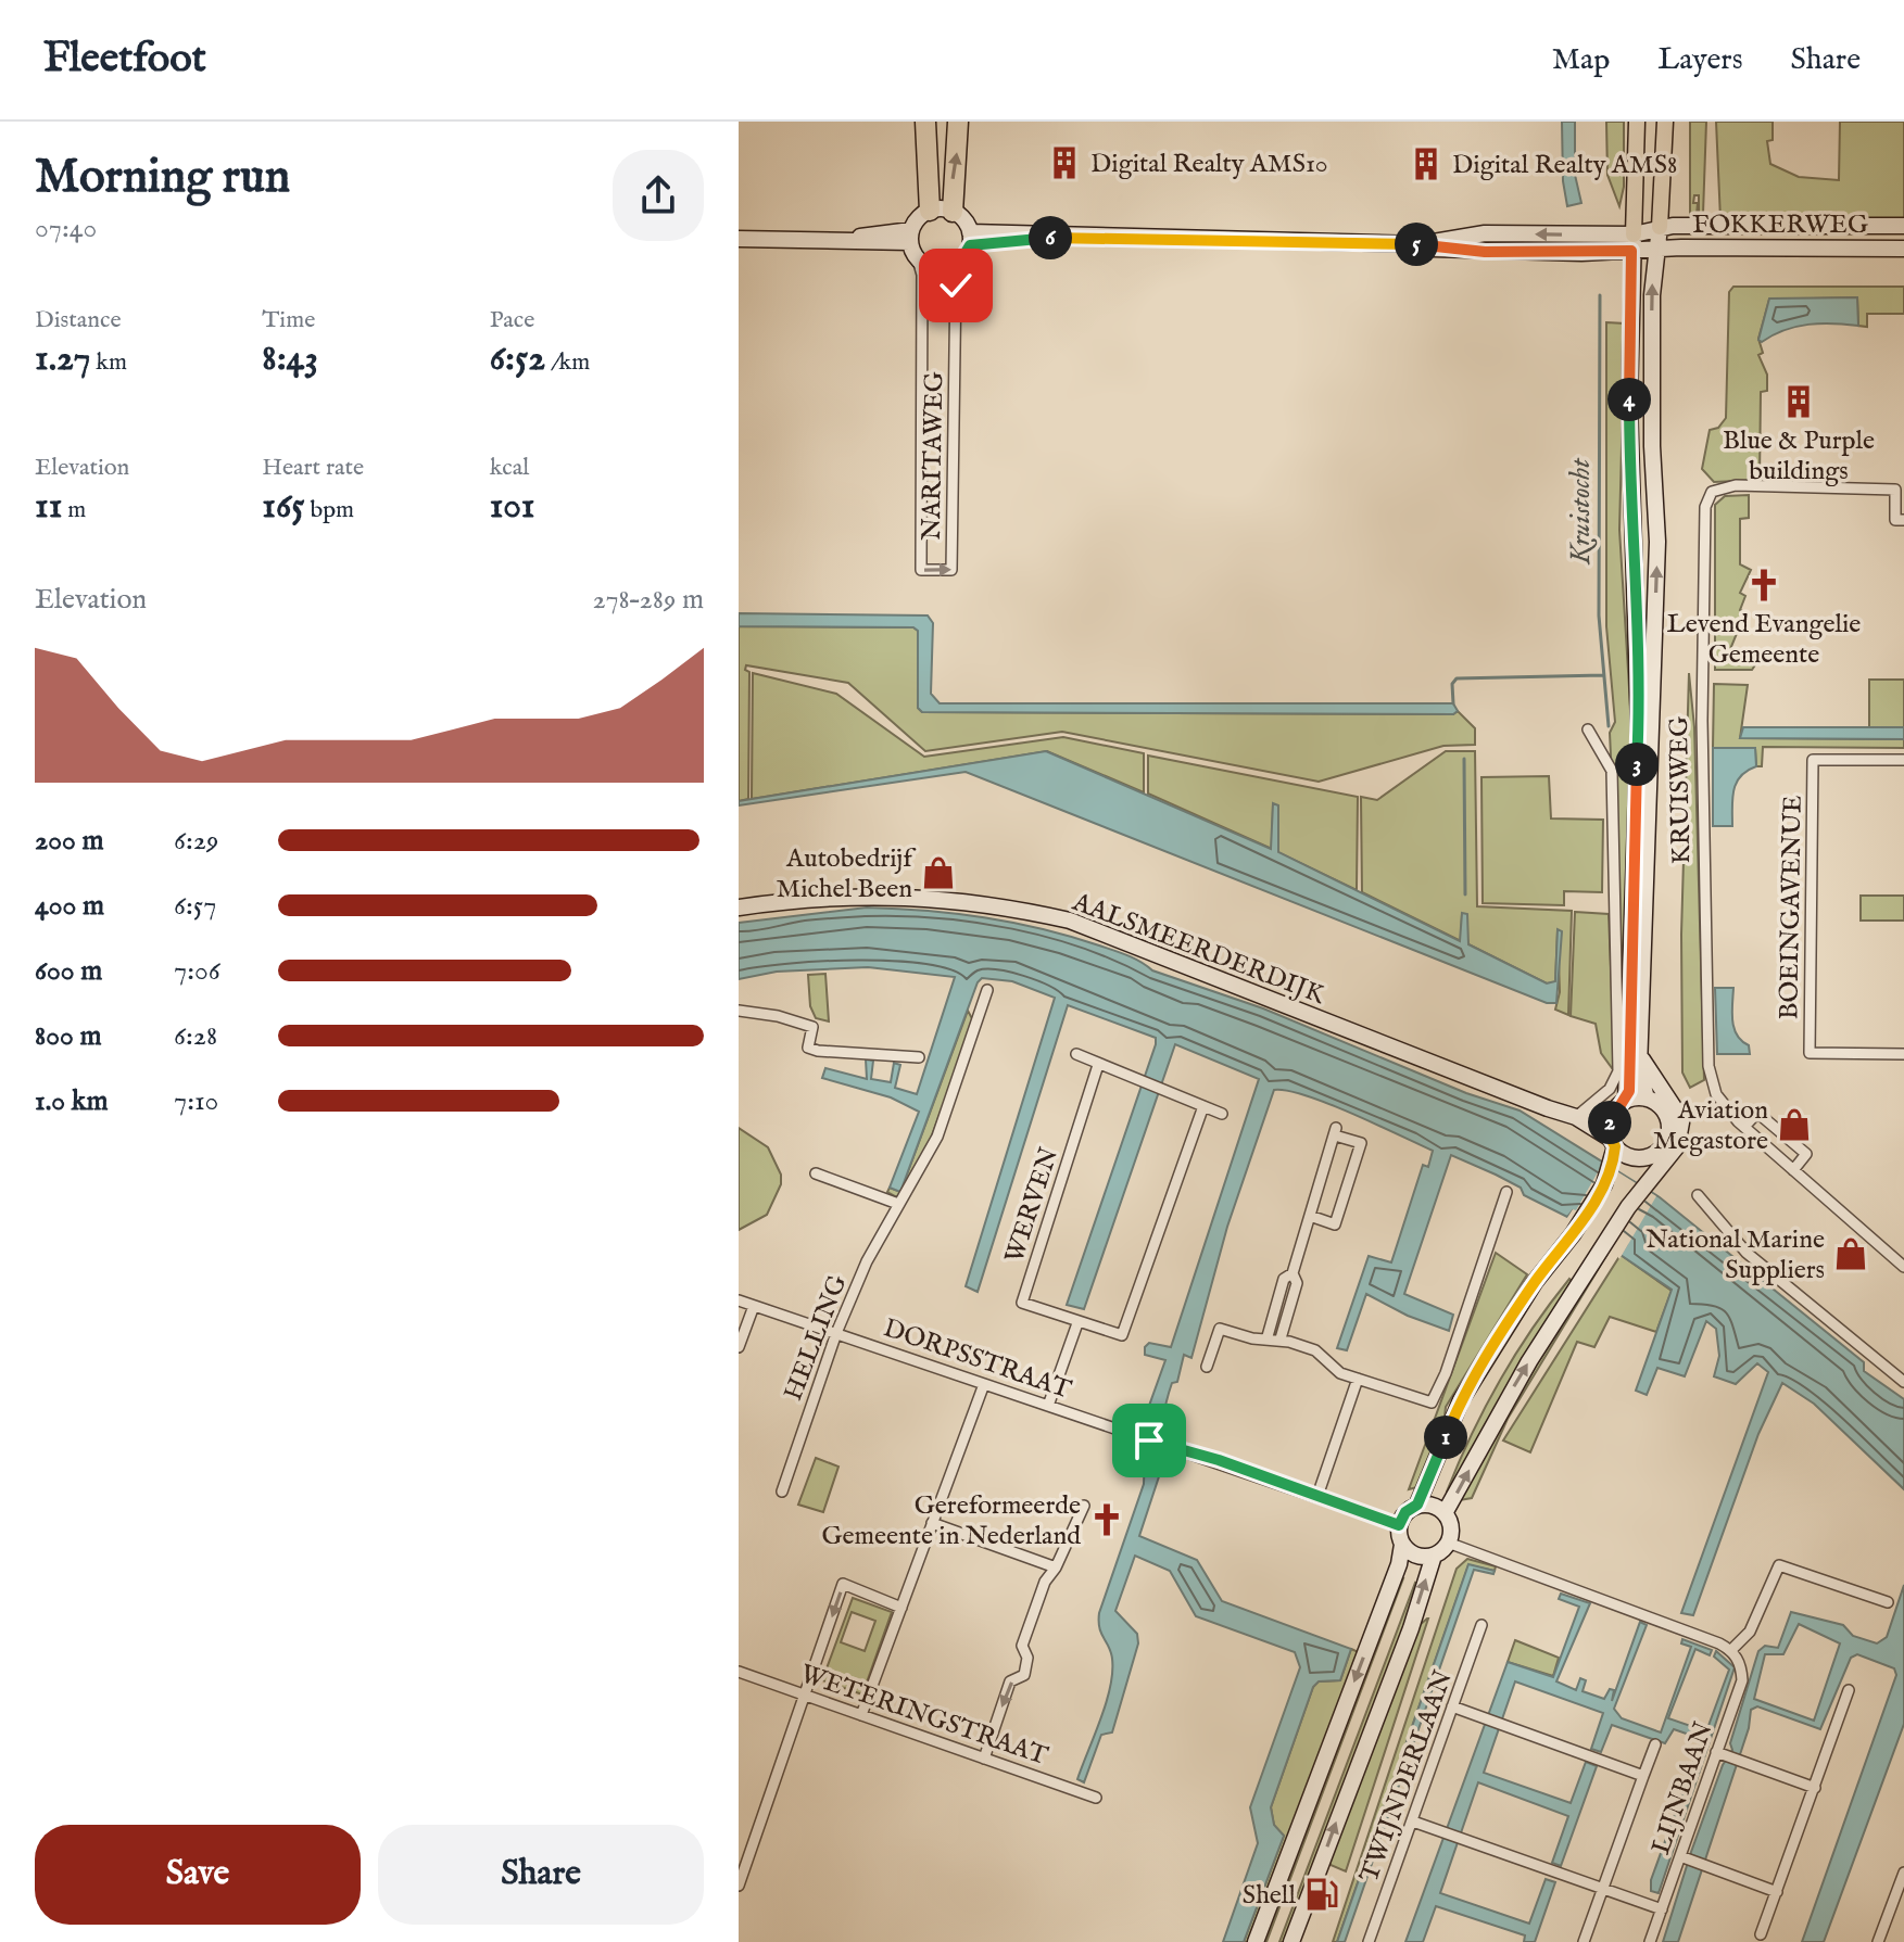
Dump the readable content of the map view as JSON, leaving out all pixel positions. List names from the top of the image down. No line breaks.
{"streets":{"main road":["FOKKERWEG","KRUISWEG","AALSMEERDERDIJK"],"street":["NARITAWEG","BOEINGAVENUE","WERVEN","HELLING","DORPSSTRAAT","WETERINGSTRAAT","TWIJNDERLAAN","LIJNBAAN"]},"crossings":[["FOKKERWEG","KRUISWEG"],["KRUISWEG","AALSMEERDERDIJK"],["HELLING","DORPSSTRAAT"]],"water":["Kruistocht"],"places":{"building":["Digital Realty AMS10","Digital Realty AMS8","Blue & Purple buildings"],"church":["Levend Evangelie Gemeente","Gereformeerde Gemeente in Nederland"],"shop":["Autobedrijf Michel Been","Aviation Megastore","National Marine Suppliers"],"fuel station":["Shell"]},"page":{"header":"Fleetfoot","nav":["Map","Layers","Share"],"heading":["Morning run","07:40"],"pins":["6","5","4","3","2","1"],"stats":[["Distance","1.27 km"],["Time","8:43"],["Pace","6:52 /km"],["Elevation","11 m"],["Heart rate","165 bpm"],["kcal","101"]],"chart":["Elevation","278–289 m"],"list":[{"name":"200 m","note":"6:29"},{"name":"400 m","note":"6:57"},{"name":"600 m","note":"7:06"},{"name":"800 m","note":"6:28"},{"name":"1.0 km","note":"7:10"}],"buttons":["Save","Share"]}}
